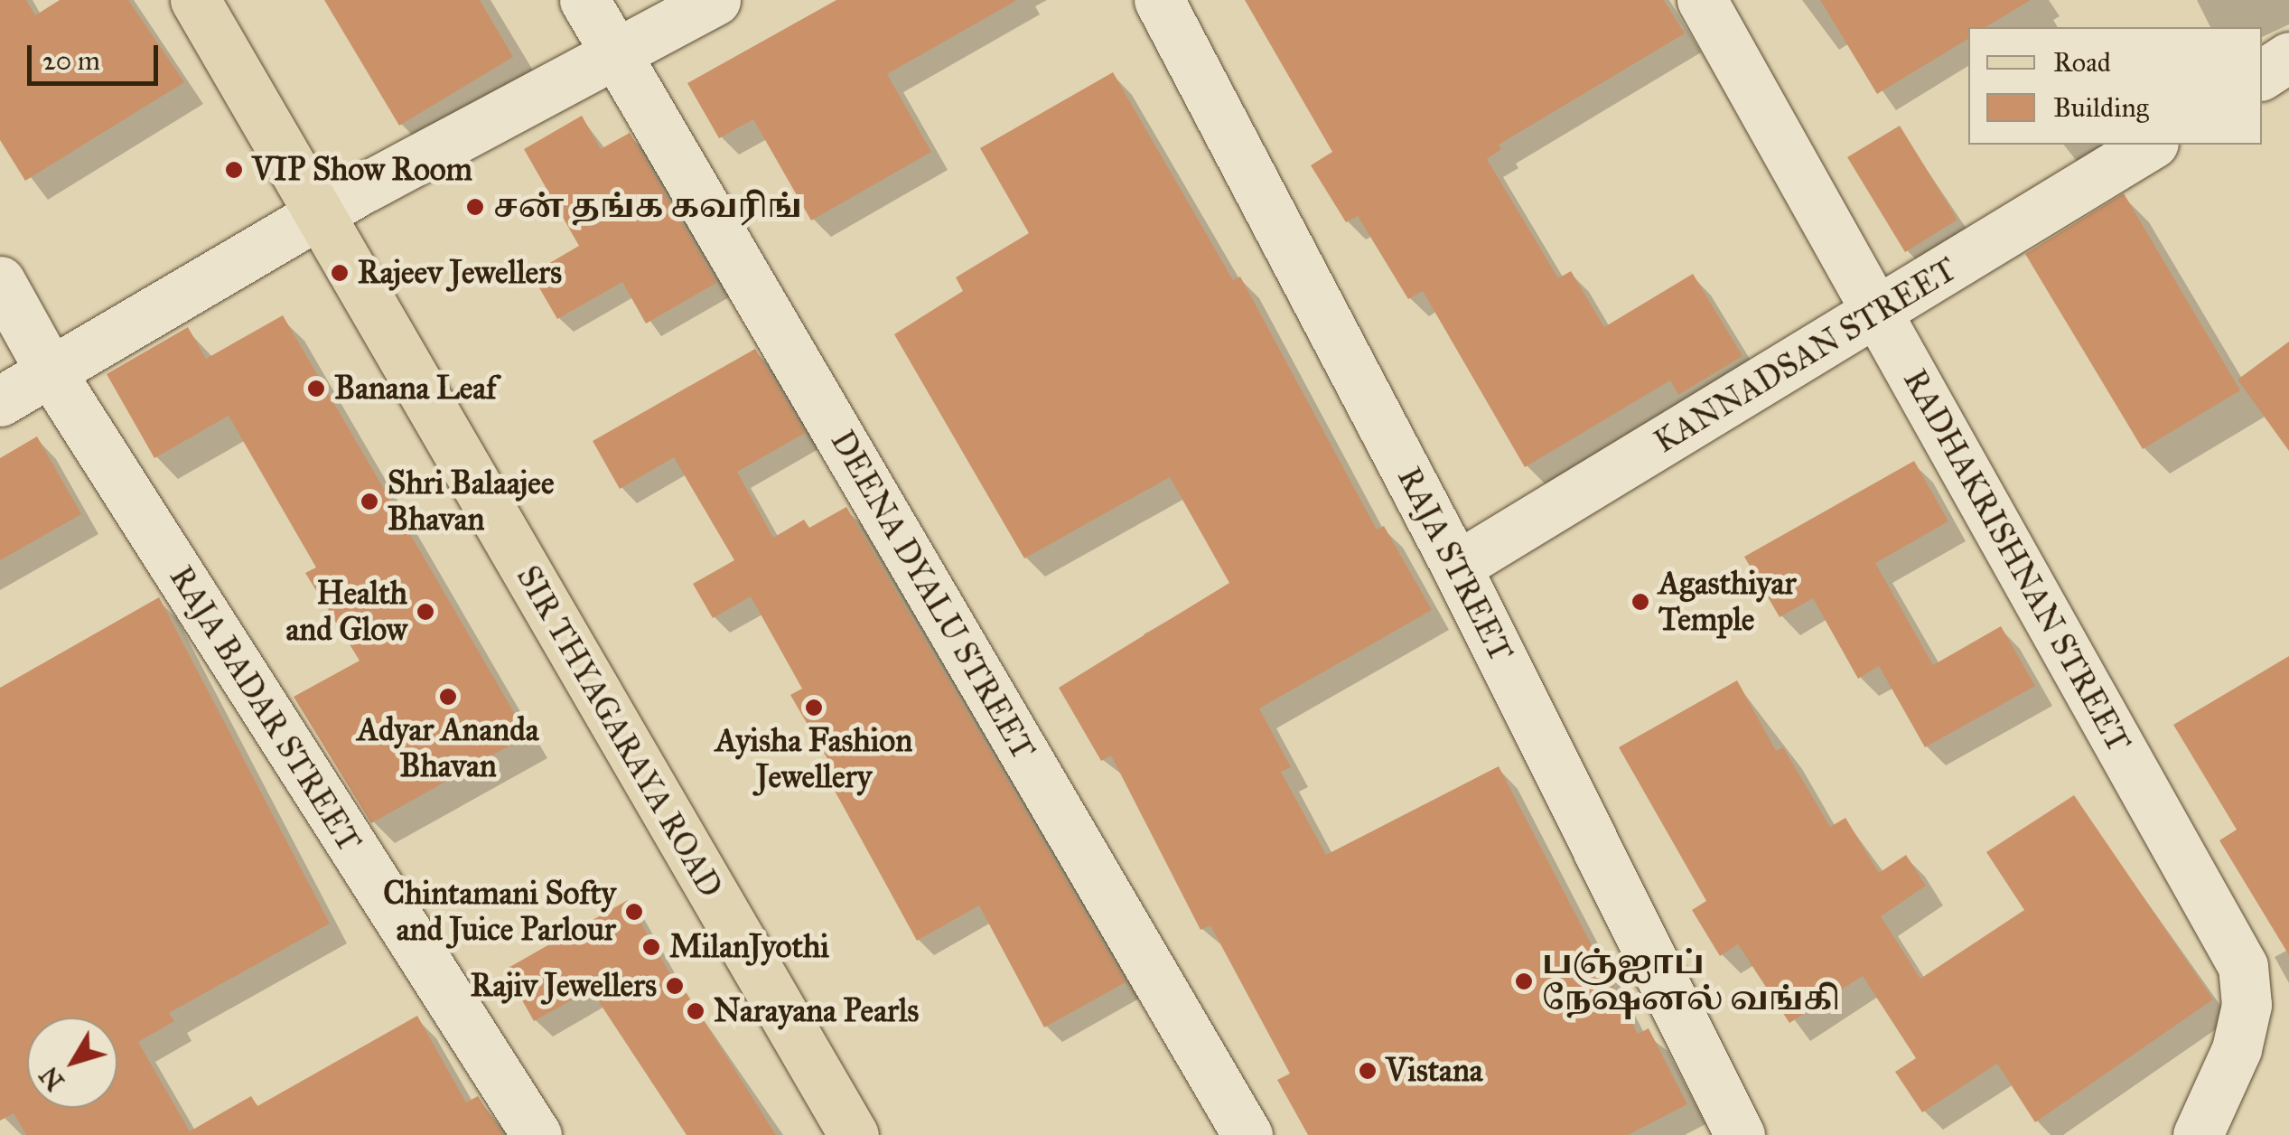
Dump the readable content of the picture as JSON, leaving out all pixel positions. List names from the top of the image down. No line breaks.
{"streets":{"main road":["SIR THYAGARAYA ROAD"],"street":["KANNADSAN STREET","RADHAKRISHNAN STREET","RAJA STREET","DEENA DYALU STREET","RAJA BADAR STREET"]},"crossings":[["KANNADSAN STREET","RADHAKRISHNAN STREET"],["KANNADSAN STREET","RAJA STREET"]],"places":["VIP Show Room","சன் தங்க கவரிங்","Rajeev Jewellers","Banana Leaf","Shri Balaajee Bhavan","Agasthiyar Temple","Health and Glow","Adyar Ananda Bhavan","Ayisha Fashion Jewellery","Chintamani Softy and Juice Parlour","MilanJyothi","பஞ்ஐாப் நேஷனல் வங்கி","Rajiv Jewellers","Narayana Pearls","Vistana"],"legend":["Road","Building"],"scale_bar":"20 m","north":"bottom left"}
